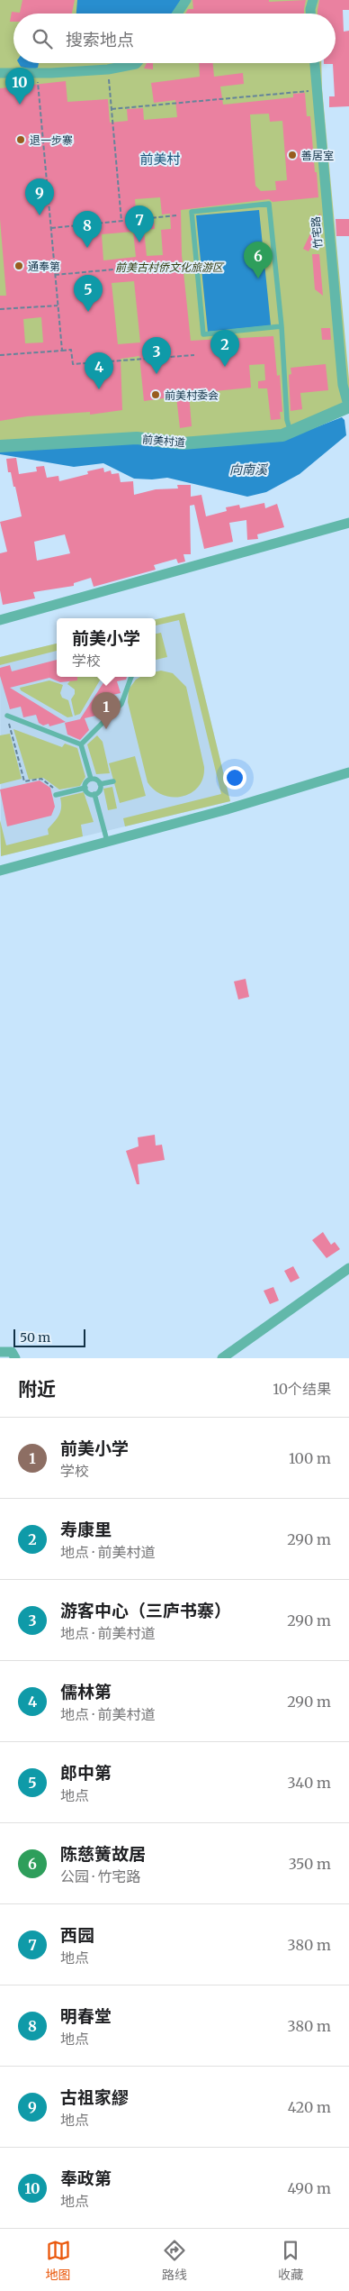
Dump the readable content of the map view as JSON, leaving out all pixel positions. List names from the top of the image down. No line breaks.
{"streets":{"street":["竹宅路","前美村道"]},"crossings":[["竹宅路","前美村道"]],"districts":["前美村"],"water":["向南溪"],"parks":["前美古村侨文化旅游区"],"places":["退一步寨","善居室","通奉第","前美村委会"],"scale_bar":"50 m","page":{"search":"搜索地点","pins":["10","9","7","8","6","5","2","3","4","1"],"popup":["前美小学","学校"],"scale":"50 m","heading":["附近","10个结果"],"list":[{"mark":"1","name":"前美小学","note":"学校","value":"100 m"},{"mark":"2","name":"寿康里","note":"地点 · 前美村道","value":"290 m"},{"mark":"3","name":"游客中心（三庐书寨）","note":"地点 · 前美村道","value":"290 m"},{"mark":"4","name":"儒林第","note":"地点 · 前美村道","value":"290 m"},{"mark":"5","name":"郎中第","note":"地点","value":"340 m"},{"mark":"6","name":"陈慈簧故居","note":"公园 · 竹宅路","value":"350 m"},{"mark":"7","name":"西园","note":"地点","value":"380 m"},{"mark":"8","name":"明春堂","note":"地点","value":"380 m"},{"mark":"9","name":"古祖家繆","note":"地点","value":"420 m"},{"mark":"10","name":"奉政第","note":"地点","value":"490 m"}],"nav":["地图","路线","收藏"]}}
